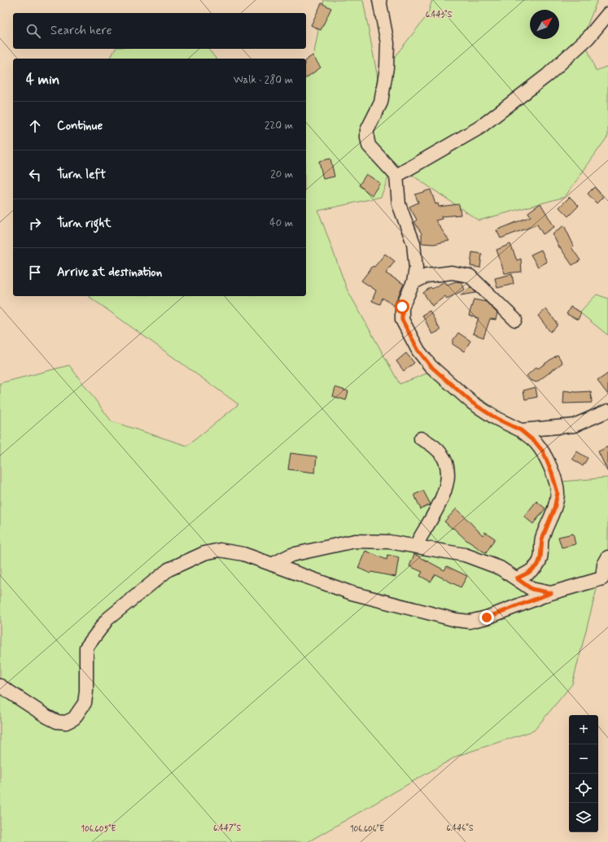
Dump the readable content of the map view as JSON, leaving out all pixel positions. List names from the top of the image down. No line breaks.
{"north":"top right","page":{"search":"Search here","heading":["4 min","Walk · 280 m"],"list":[["Continue","220 m"],["Turn left","20 m"],["Turn right","40 m"],"Arrive at destination"],"map_buttons":["+","−"]},"coordinates":["6.443°S","6.447°S","6.446°S","106.605°E","106.606°E"]}
